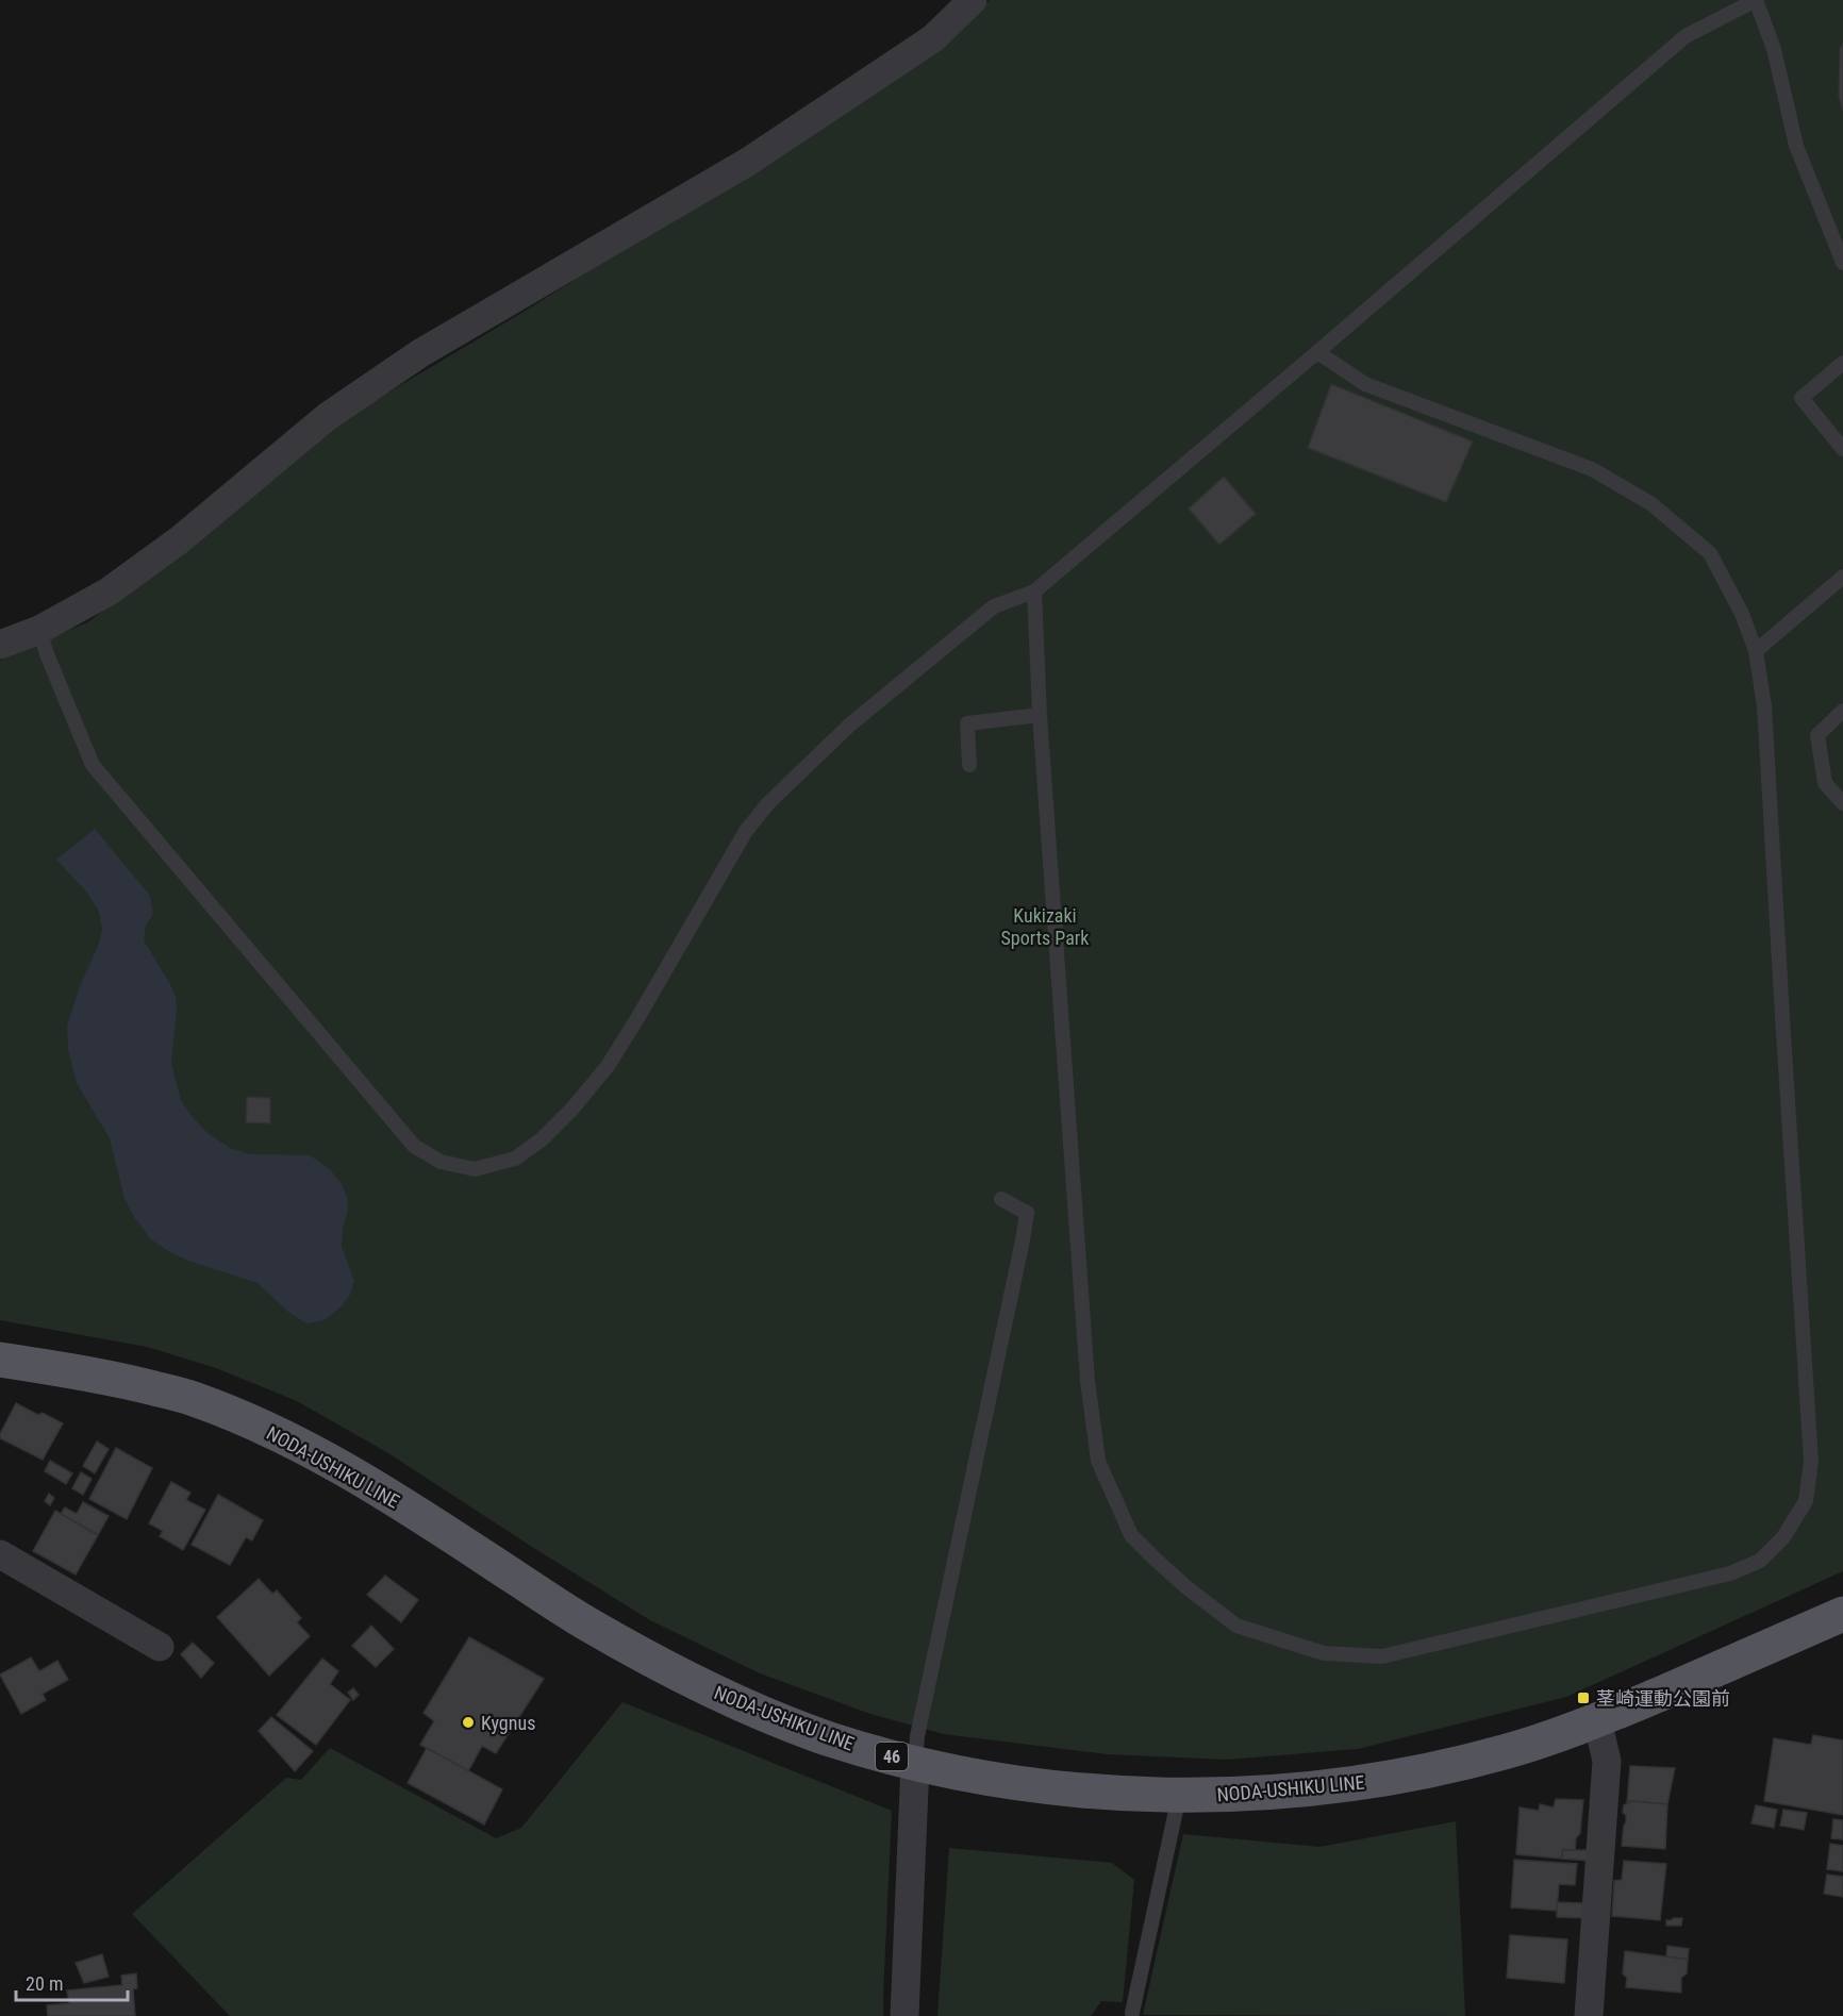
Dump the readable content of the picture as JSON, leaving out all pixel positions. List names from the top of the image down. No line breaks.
{"streets":{"main road":["NODA-USHIKU LINE","46"]},"parks":["Kukizaki Sports Park"],"places":{"transit":["茎崎運動公園前"],"other":["Kygnus"]},"scale_bar":"20 m"}
